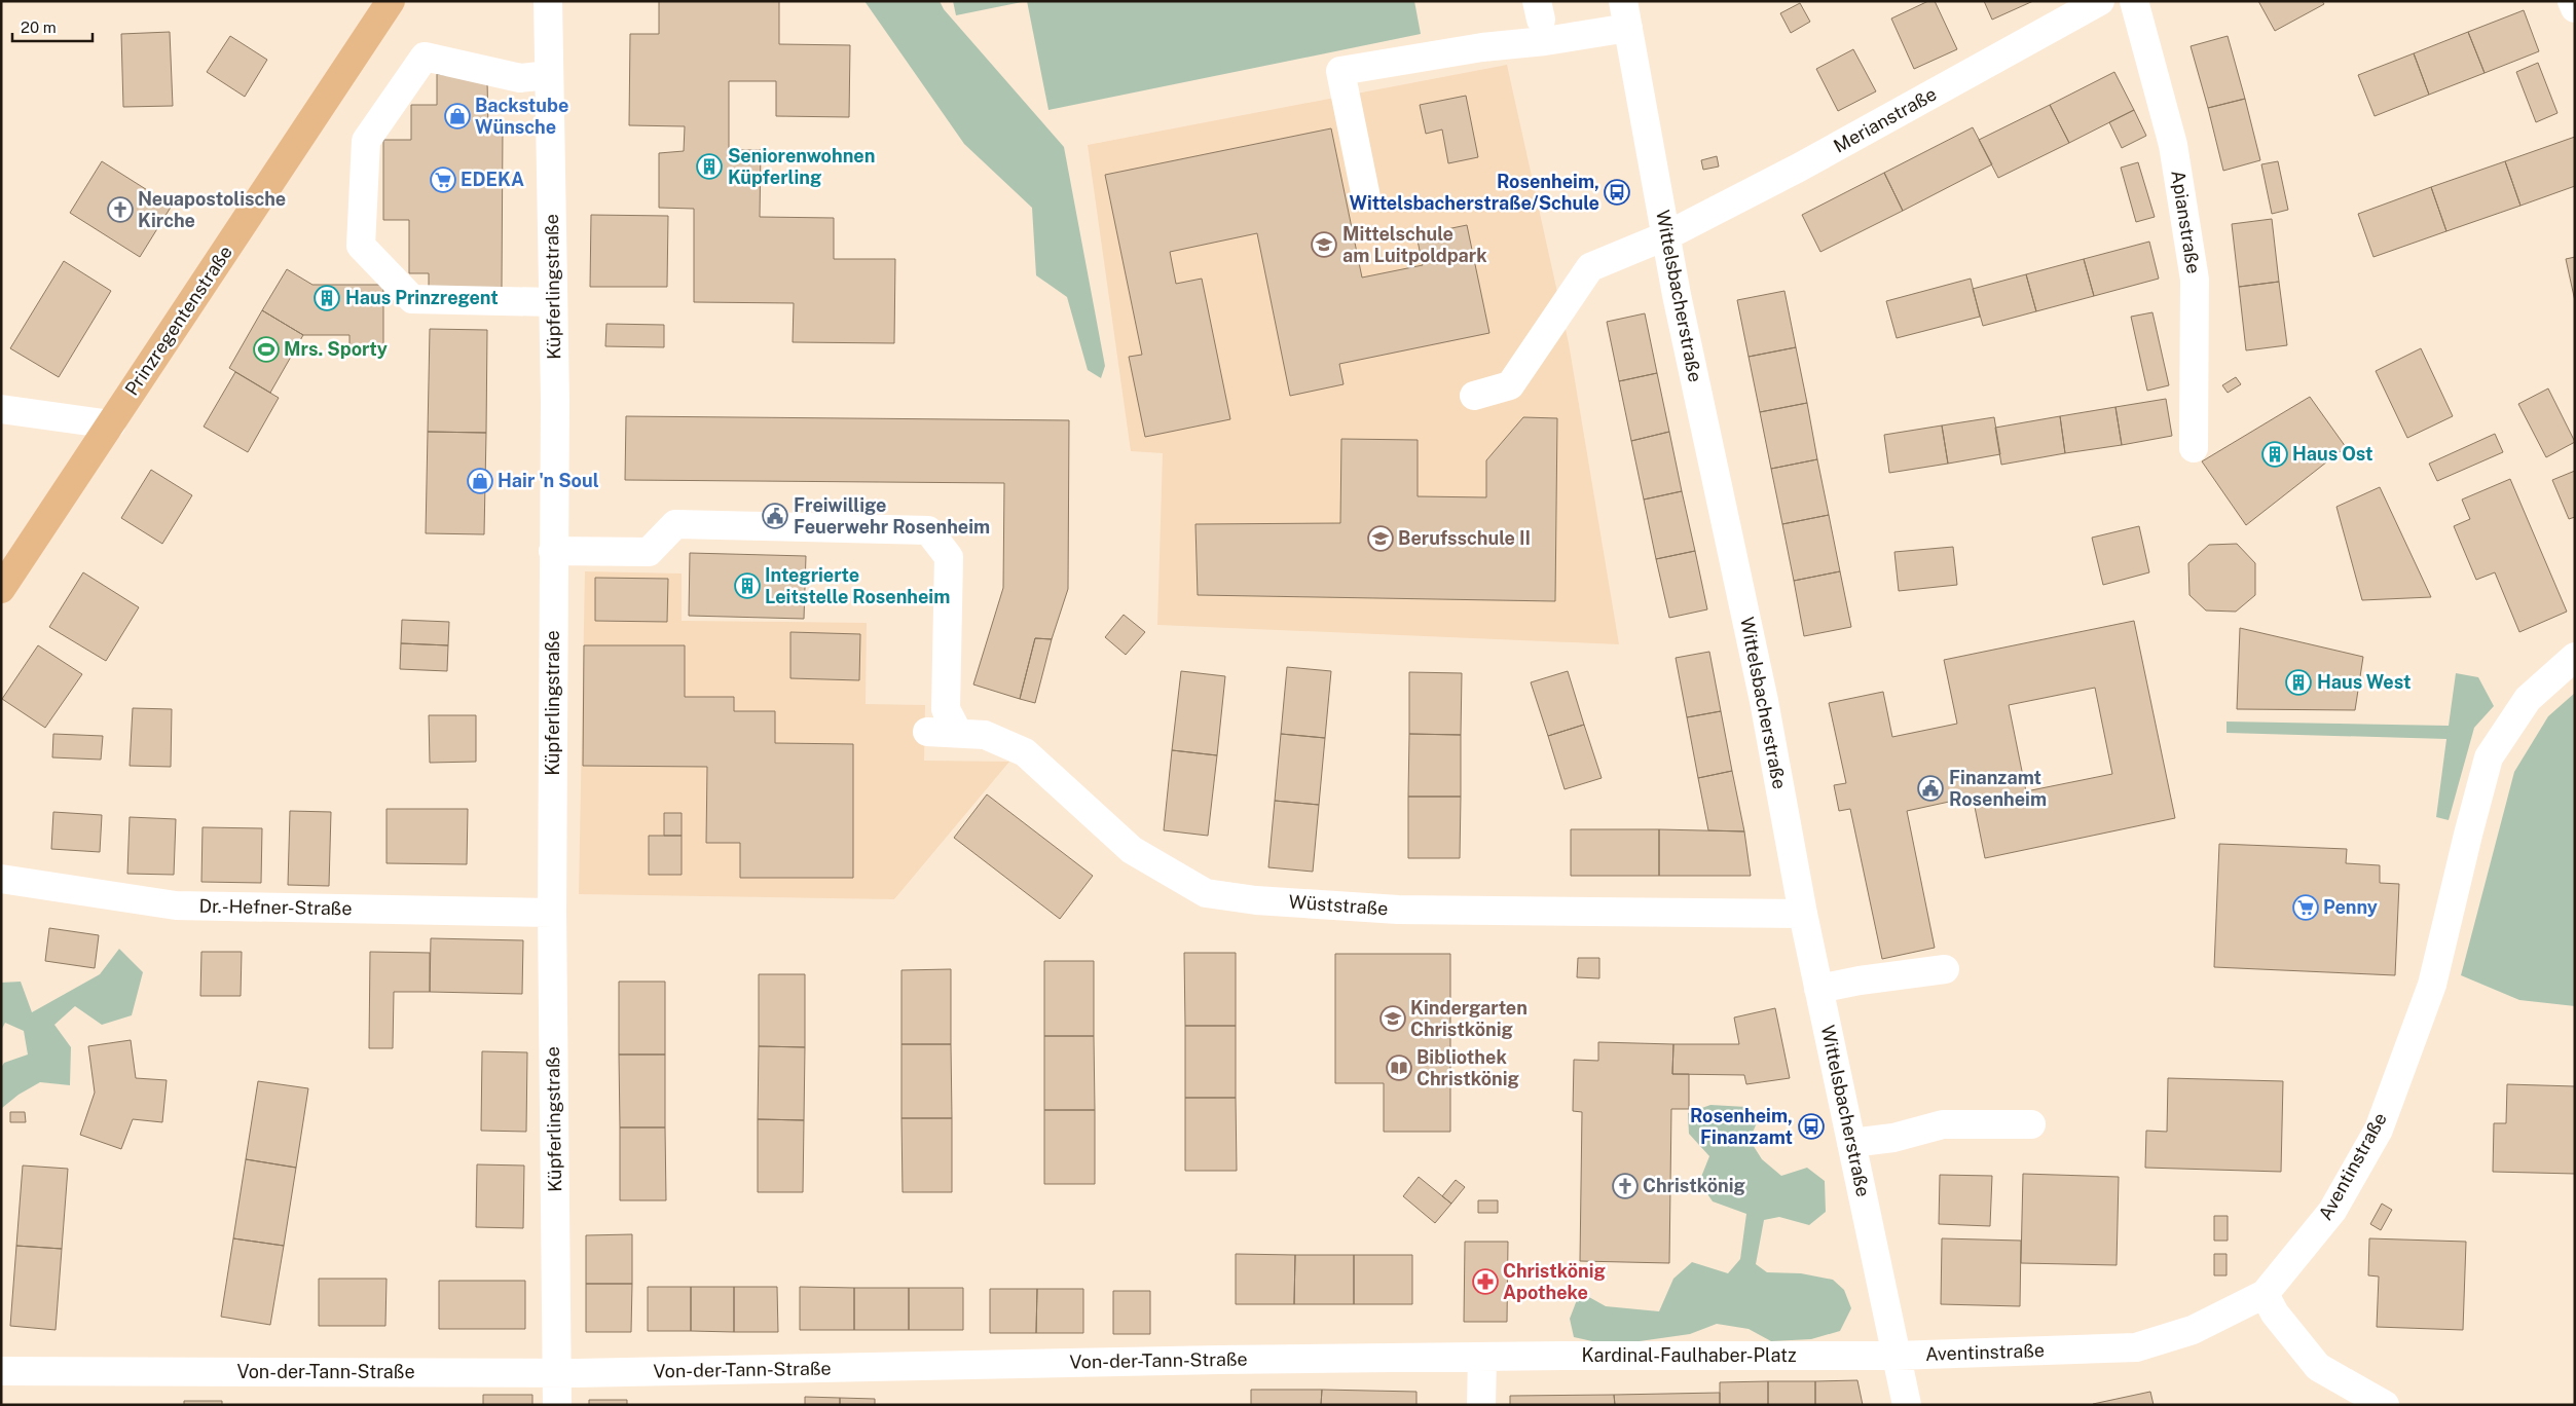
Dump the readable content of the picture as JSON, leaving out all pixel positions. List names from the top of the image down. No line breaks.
{"streets":{"main road":["Prinzregentenstraße"],"street":["Merianstraße","Apianstraße","Küpferlingstraße","Wittelsbacherstraße","Wüststraße","Dr.-Hefner-Straße","Aventinstraße","Kardinal-Faulhaber-Platz","Von-der-Tann-Straße"]},"crossings":[["Merianstraße","Wittelsbacherstraße"],["Küpferlingstraße","Dr.-Hefner-Straße"],["Küpferlingstraße","Von-der-Tann-Straße"],["Wittelsbacherstraße","Wüststraße"],["Wittelsbacherstraße","Aventinstraße"],["Wittelsbacherstraße","Kardinal-Faulhaber-Platz"],["Aventinstraße","Kardinal-Faulhaber-Platz"],["Kardinal-Faulhaber-Platz","Von-der-Tann-Straße"]],"places":{"shop":["Backstube Wünsche","Hair 'n Soul"],"building":["Seniorenwohnen Küpferling","Haus Prinzregent","Haus Ost","Integrierte Leitstelle Rosenheim","Haus West"],"supermarket":["EDEKA","Penny"],"bus stop":["Rosenheim, Wittelsbacherstraße/Schule","Rosenheim, Finanzamt"],"church":["Neuapostolische Kirche","Christkönig"],"school or university":["Mittelschule am Luitpoldpark","Berufsschule II","Kindergarten Christkönig"],"sports":["Mrs. Sporty"],"public building":["Freiwillige Feuerwehr Rosenheim","Finanzamt Rosenheim"],"library":["Bibliothek Christkönig"],"pharmacy":["Christkönig Apotheke"]},"scale_bar":"20 m"}
